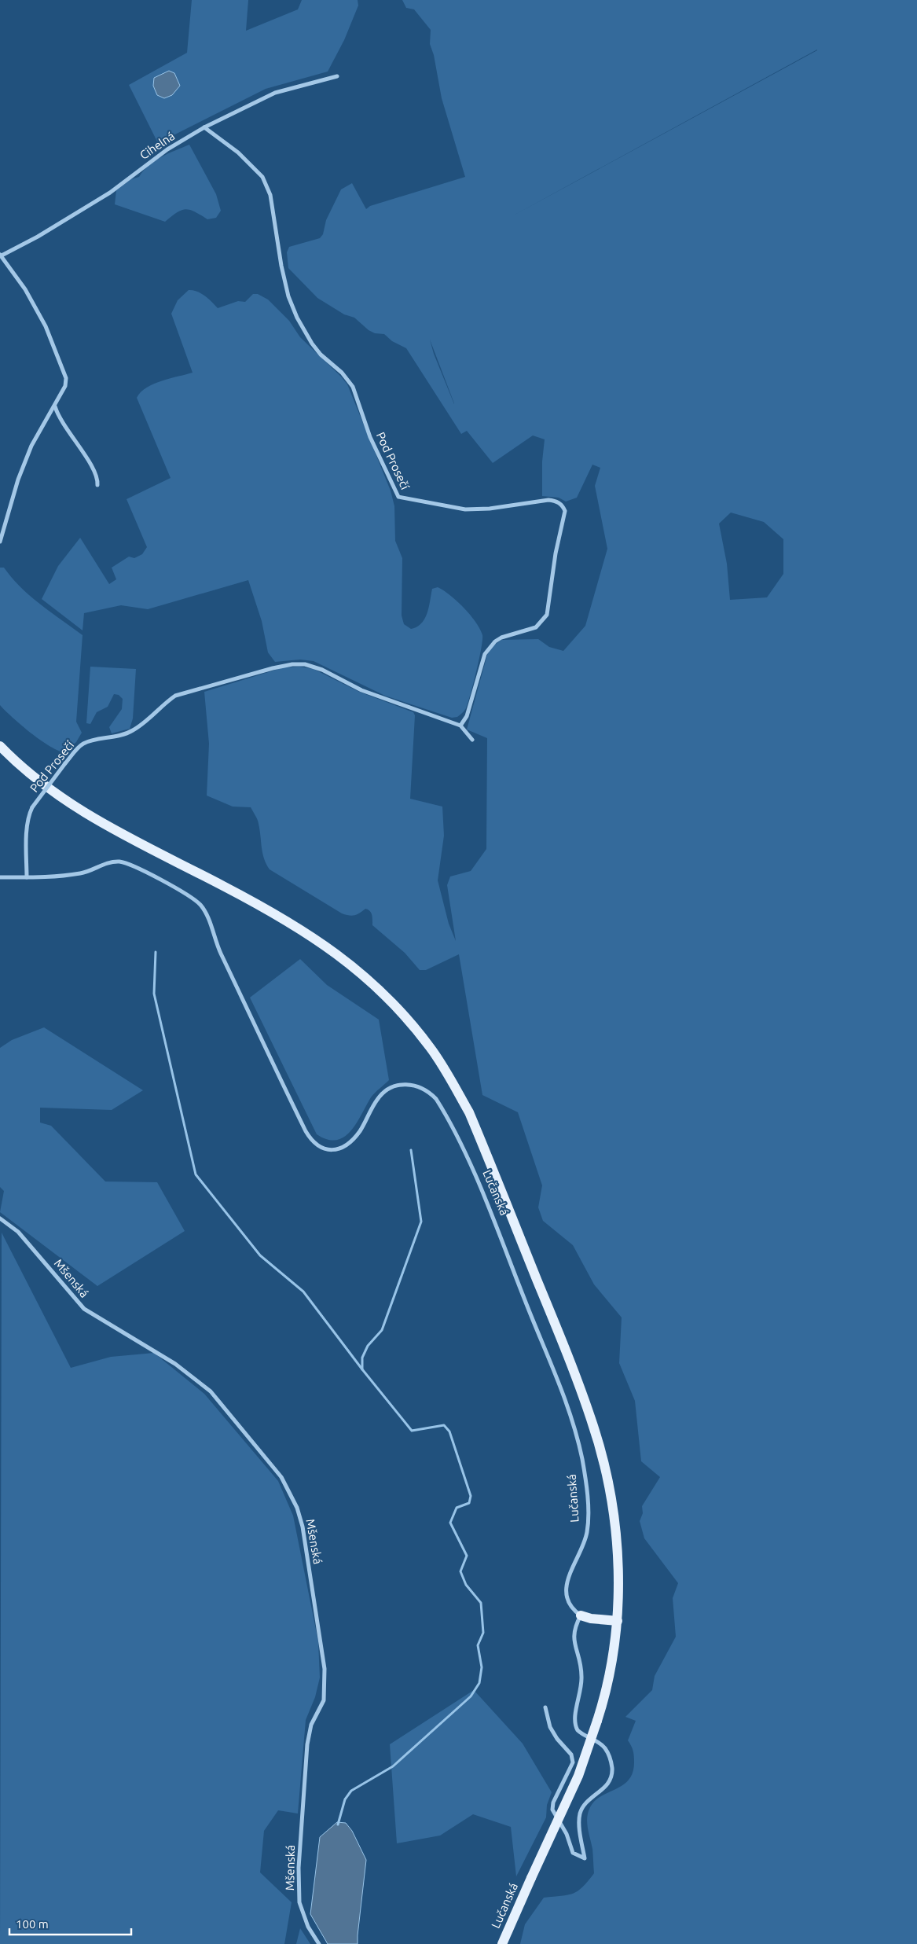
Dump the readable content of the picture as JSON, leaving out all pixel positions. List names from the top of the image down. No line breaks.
{"streets":{"main road":["Lučanská"],"street":["Cihelná","Pod Prosečí","Mšenská"]},"crossings":[["Cihelná","Pod Prosečí"],["Pod Prosečí","Lučanská"]],"scale_bar":"100 m"}
